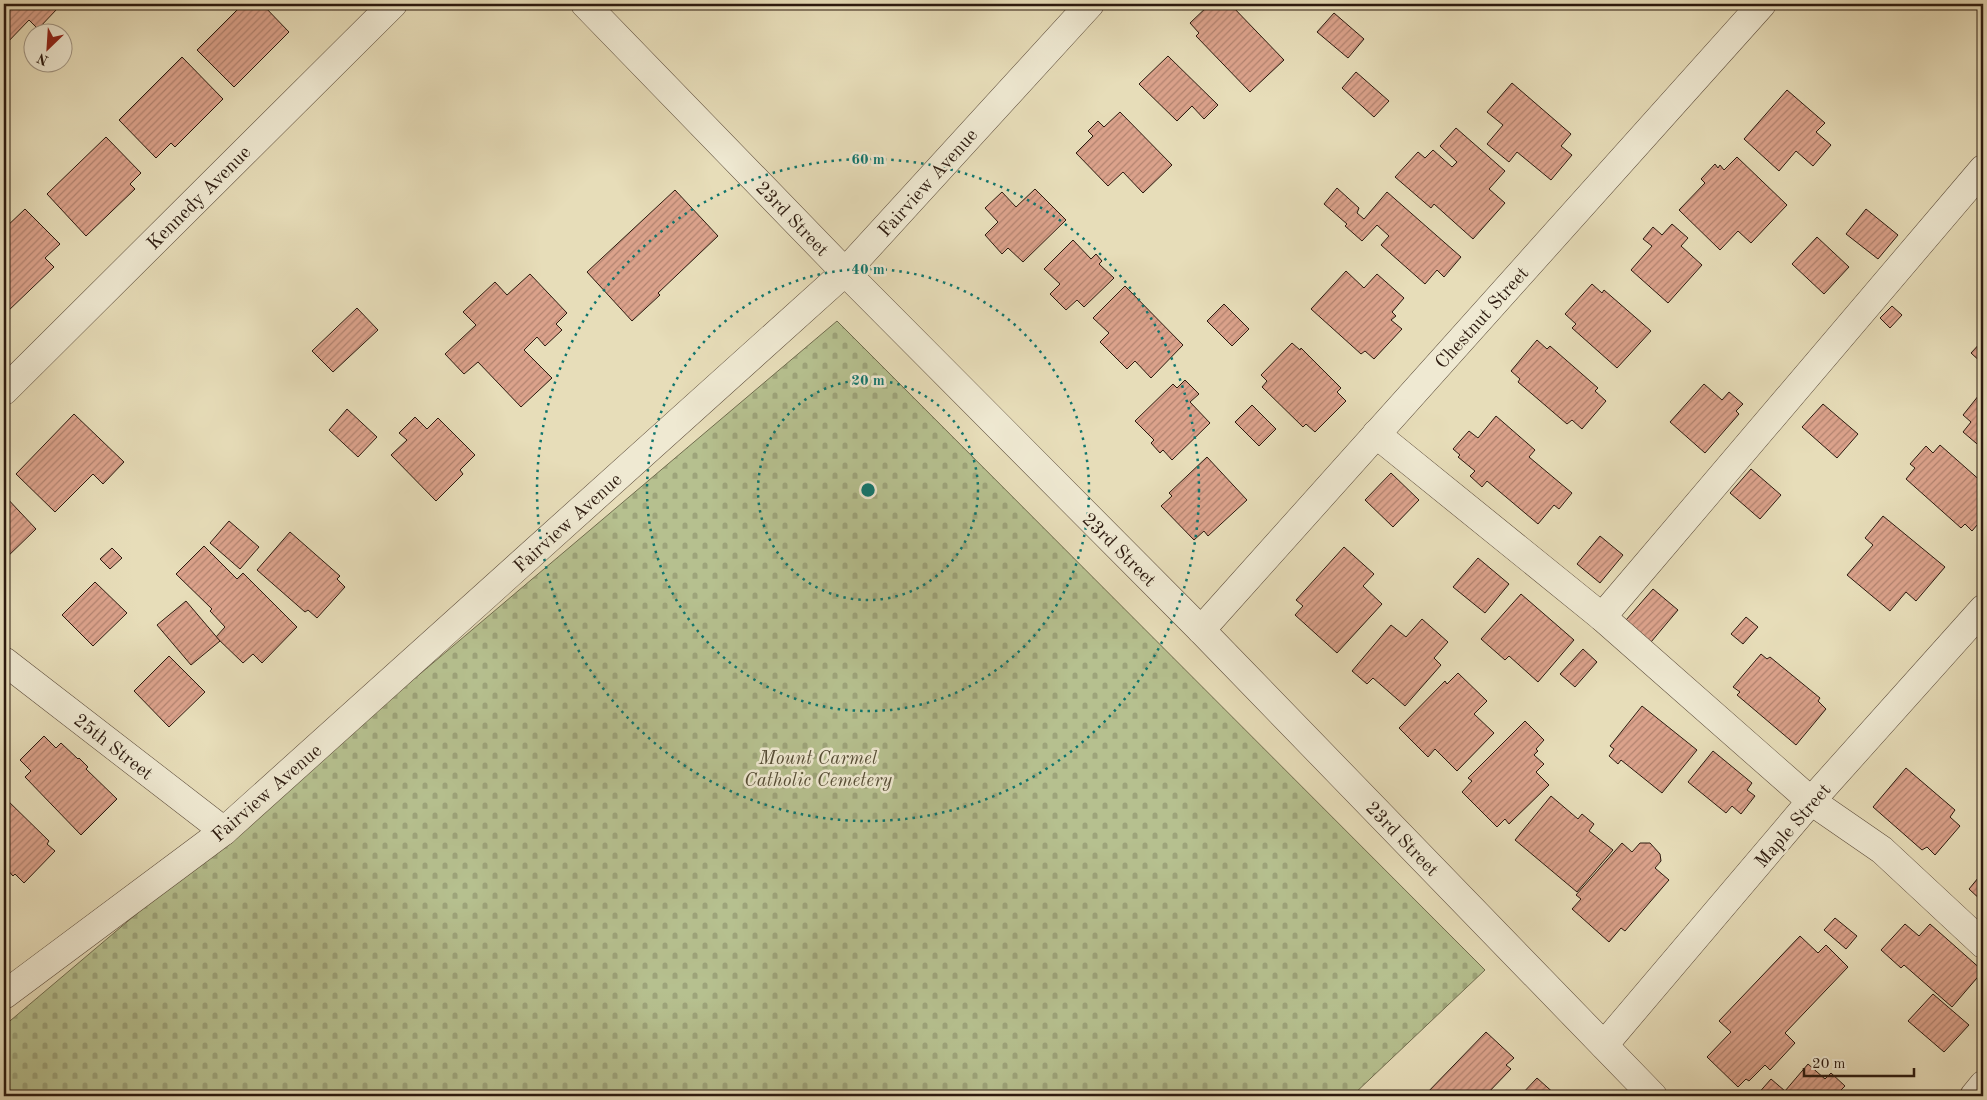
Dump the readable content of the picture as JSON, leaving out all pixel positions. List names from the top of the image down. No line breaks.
{"streets":{"street":["Fairview Avenue","Kennedy Avenue","23rd Street","Chestnut Street","25th Street","Maple Street"]},"crossings":[["Fairview Avenue","23rd Street"],["Fairview Avenue","25th Street"],["23rd Street","Chestnut Street"],["23rd Street","Maple Street"]],"parks":["Mount Carmel Catholic Cemetery"],"scale_bar":"20 m","north":"bottom left","rings":["60 m","40 m","20 m"]}
